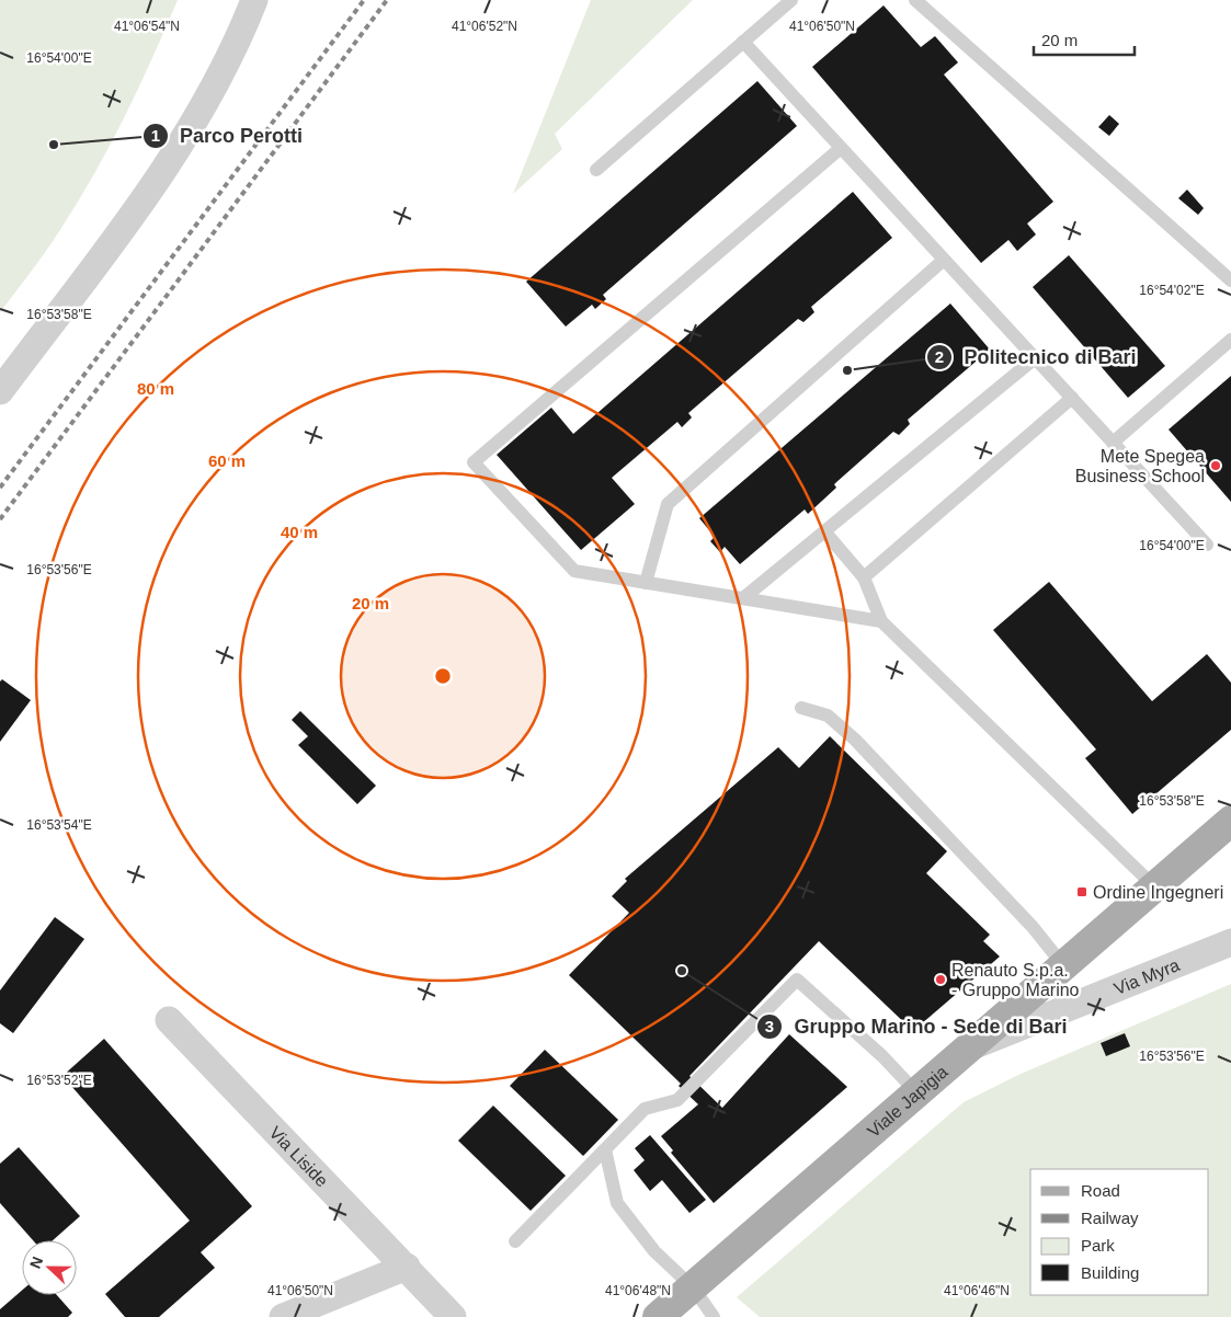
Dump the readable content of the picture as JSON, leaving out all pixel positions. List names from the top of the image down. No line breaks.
{"streets":{"main road":["Viale Japigia"],"street":["Via Myra","Via Liside"]},"crossings":[["Via Myra","Viale Japigia"]],"places":{"other":["Parco Perotti","Politecnico di Bari","Mete Spegea Business School","Gruppo Marino - Sede di Bari","Renauto S.p.a. - Gruppo Marino"],"transit":["Ordine Ingegneri"]},"legend":["Road","Railway","Park","Building"],"scale_bar":"20 m","north":"left","coordinates":["41°06'50\"N","41°06'54\"N","41°06'52\"N","16°54'00\"E","16°54'02\"E","16°53'58\"E","16°53'56\"E","16°53'54\"E","16°53'52\"E","41°06'48\"N","41°06'46\"N"],"rings":["80 m","60 m","40 m","20 m"]}
